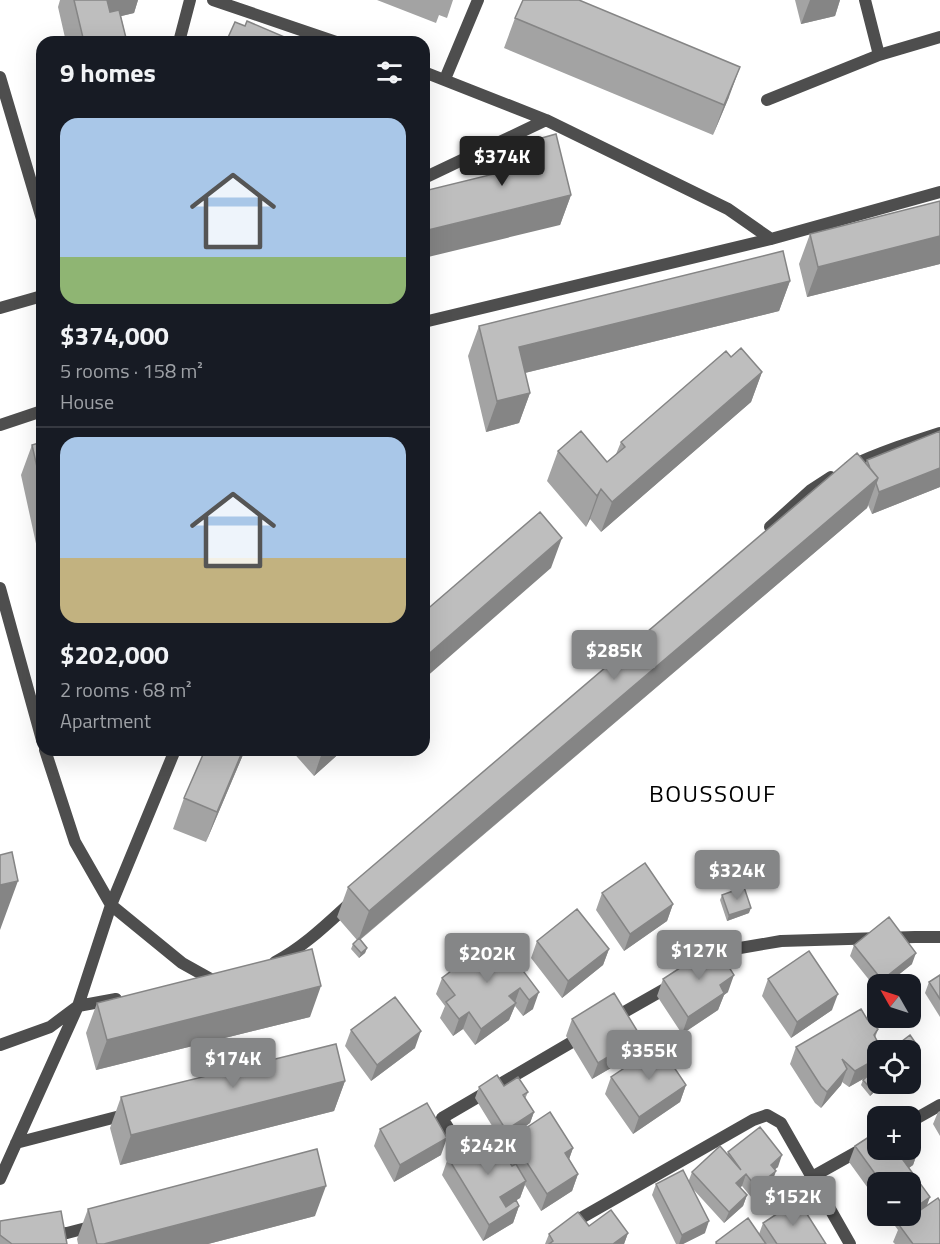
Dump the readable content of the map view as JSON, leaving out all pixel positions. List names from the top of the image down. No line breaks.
{"districts":["BOUSSOUF"],"north":"top left","page":{"heading":"9 homes","list":[{"name":"$374,000","note":"5 rooms · 158 m² · House"},{"name":"$202,000","note":"2 rooms · 68 m² · Apartment"}],"price":["$374K","$285K","$324K","$127K","$202K","$355K","$174K","$242K","$152K"],"map_buttons":["+","−"]}}
